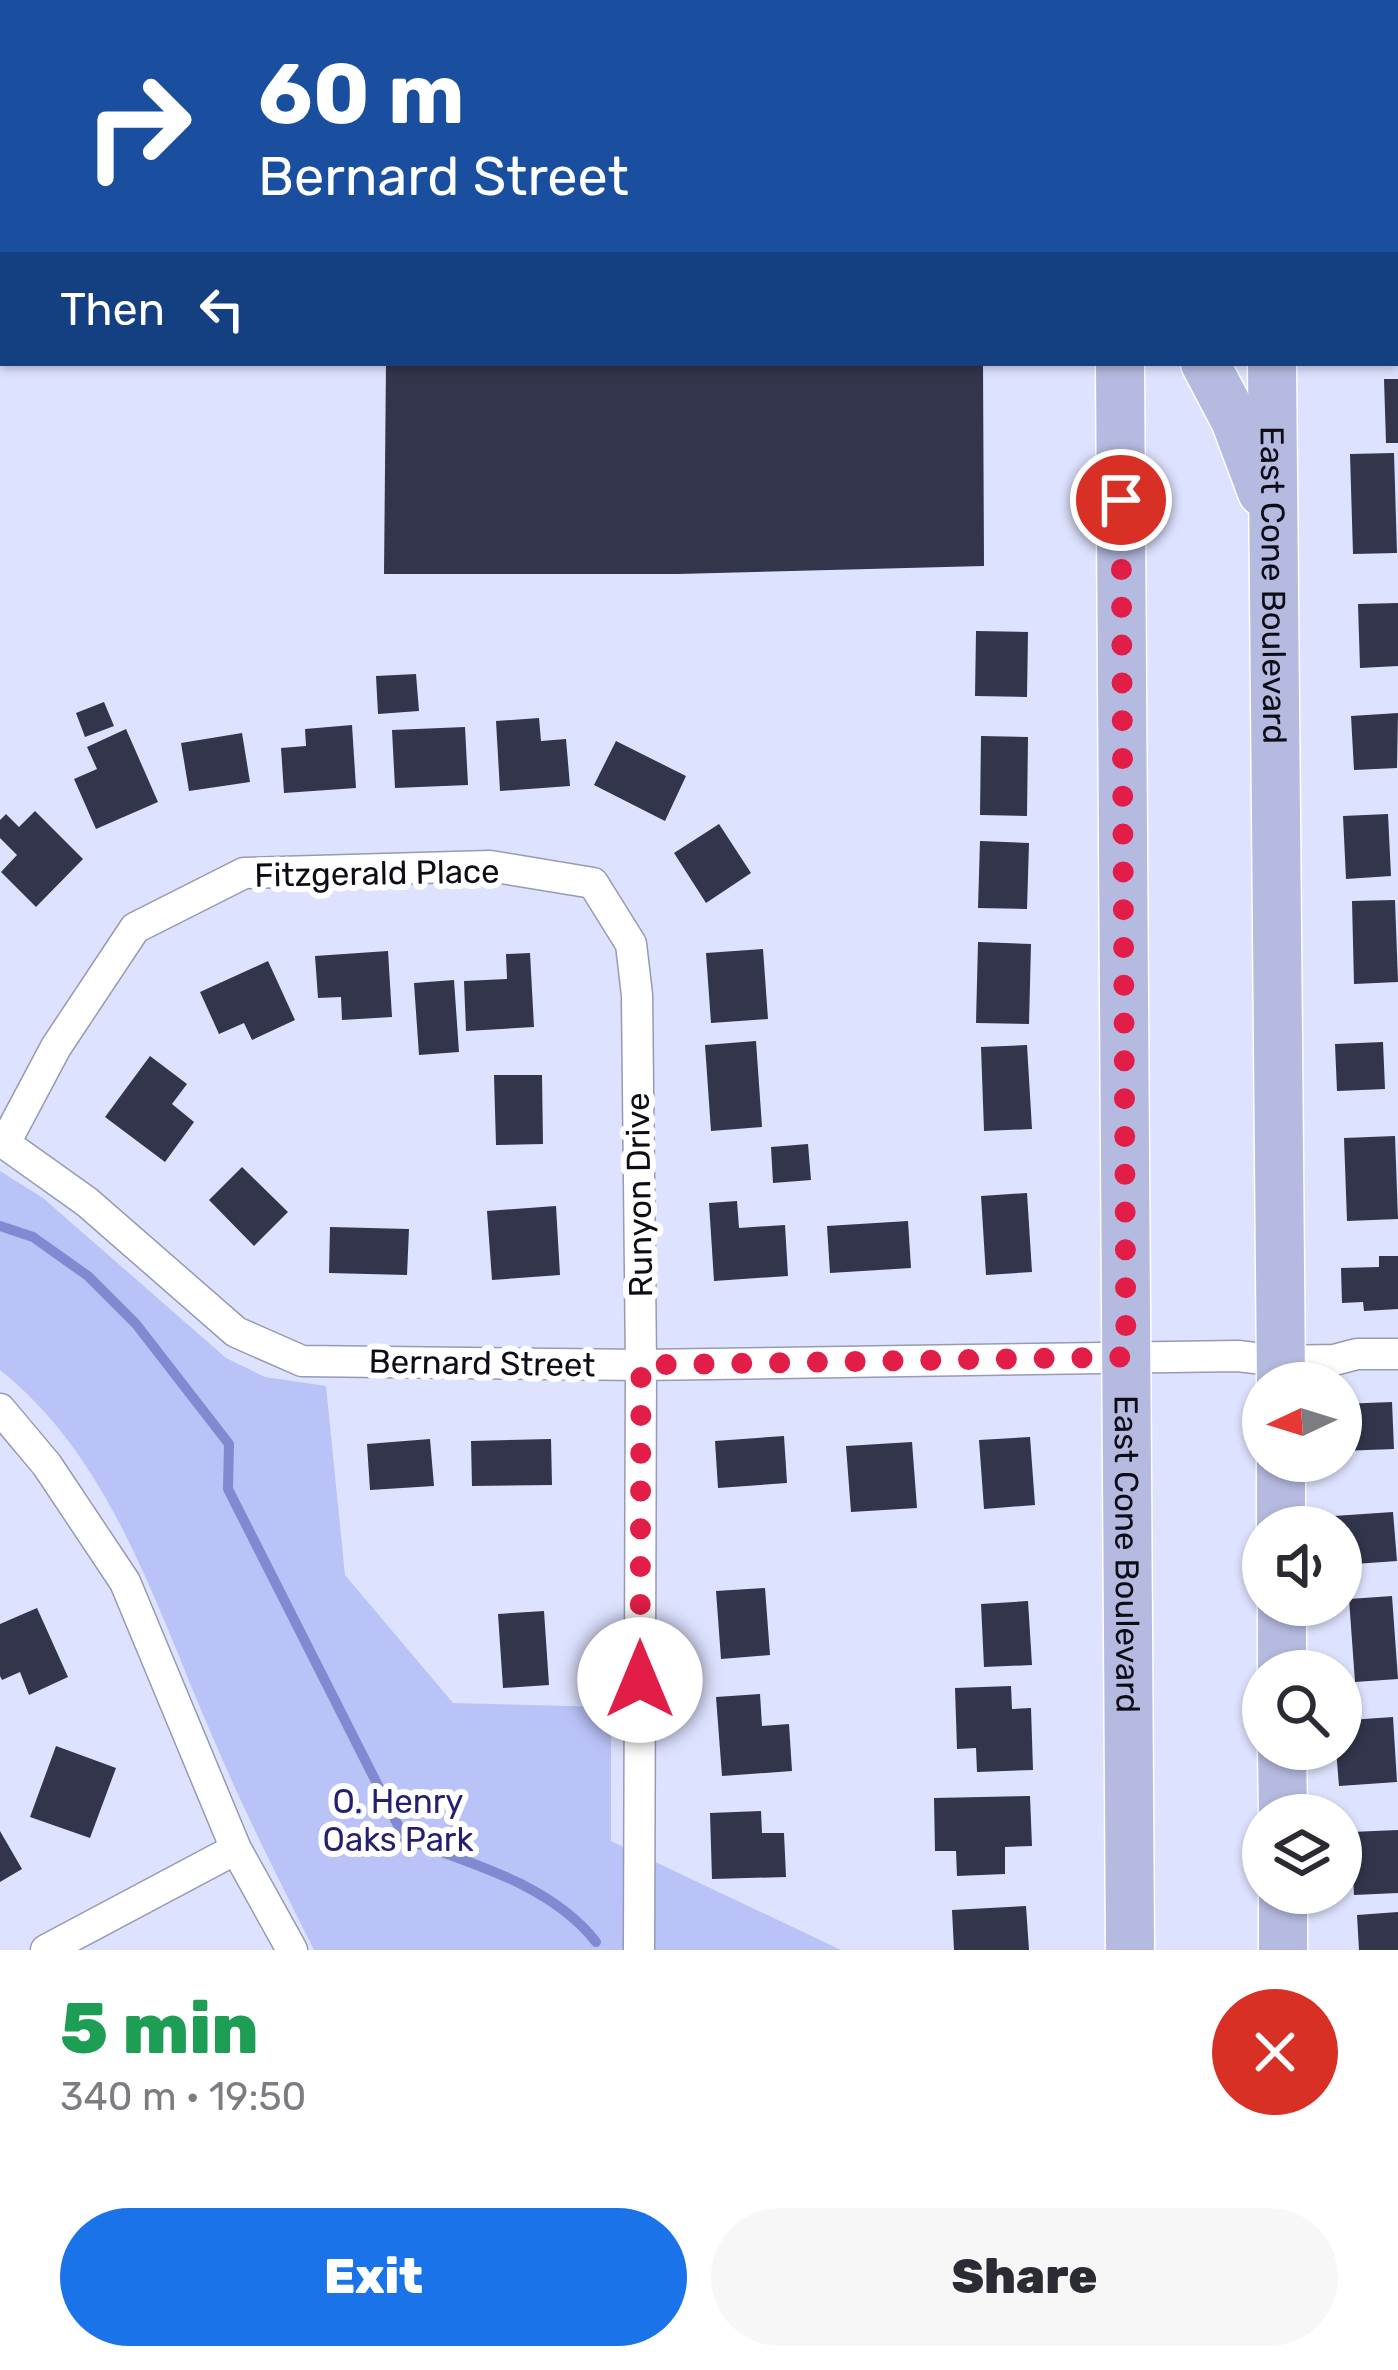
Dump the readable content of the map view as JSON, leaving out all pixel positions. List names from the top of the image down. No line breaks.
{"streets":{"main road":["East Cone Boulevard"],"street":["Fitzgerald Place","Runyon Drive","Bernard Street"]},"crossings":[["East Cone Boulevard","Bernard Street"],["Fitzgerald Place","Runyon Drive"],["Fitzgerald Place","Bernard Street"],["Runyon Drive","Bernard Street"]],"parks":["O. Henry Oaks Park"],"north":"left","page":{"turn":["60 m","Bernard Street"],"then":"Then","heading":["5 min","340 m · 19:50"],"buttons":["Exit","Share"]}}
